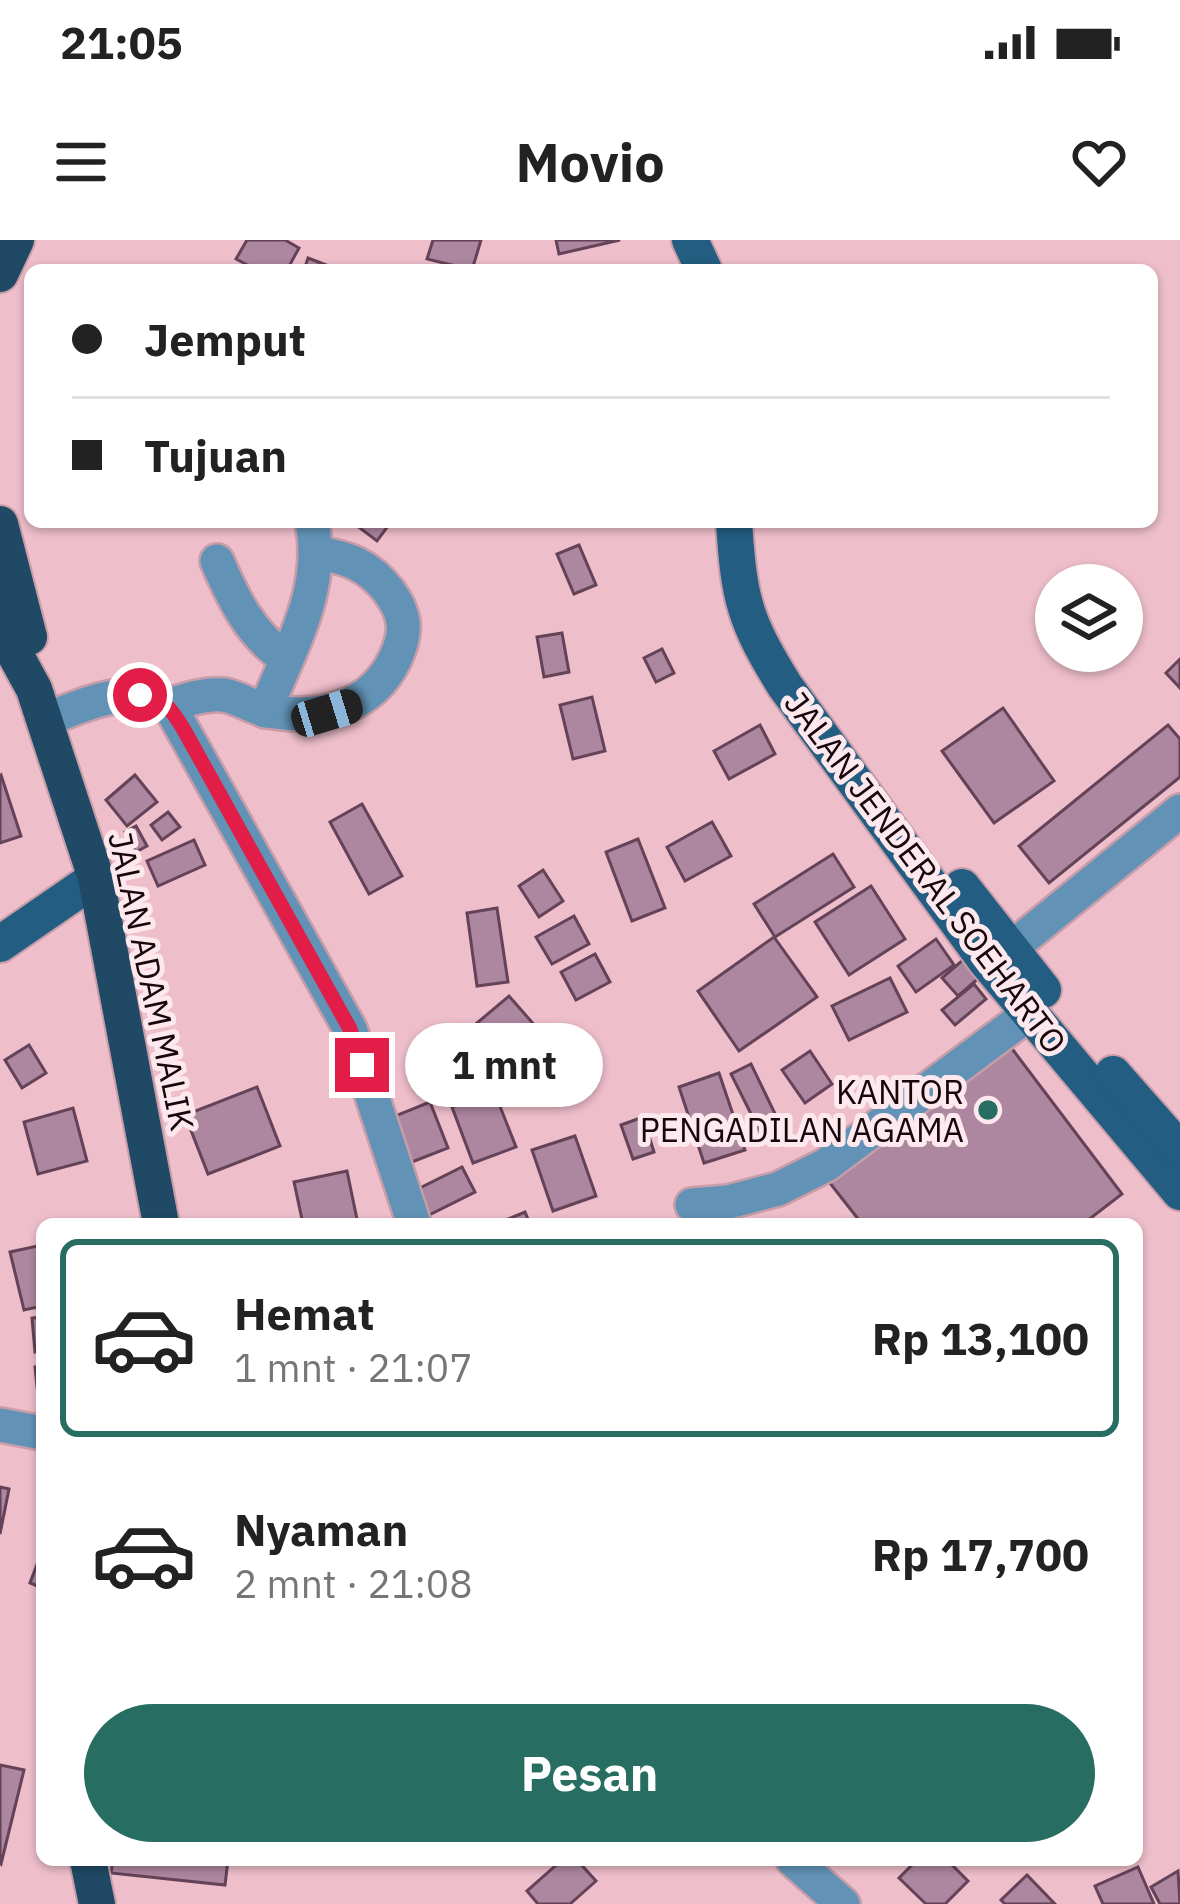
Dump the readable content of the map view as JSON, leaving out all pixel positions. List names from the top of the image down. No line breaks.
{"streets":{"highway":["JALAN ADAM MALIK"],"main road":["JALAN JENDERAL SOEHARTO"]},"places":["KANTOR PENGADILAN AGAMA"],"page":{"status":"21:05","header":"Movio","banner":["Jemput","Tujuan"],"bubble":"1 mnt","list":[{"name":"Hemat","note":"1 mnt · 21:07","value":"Rp 13,100"},{"name":"Nyaman","note":"2 mnt · 21:08","value":"Rp 17,700"}],"buttons":"Pesan"}}
